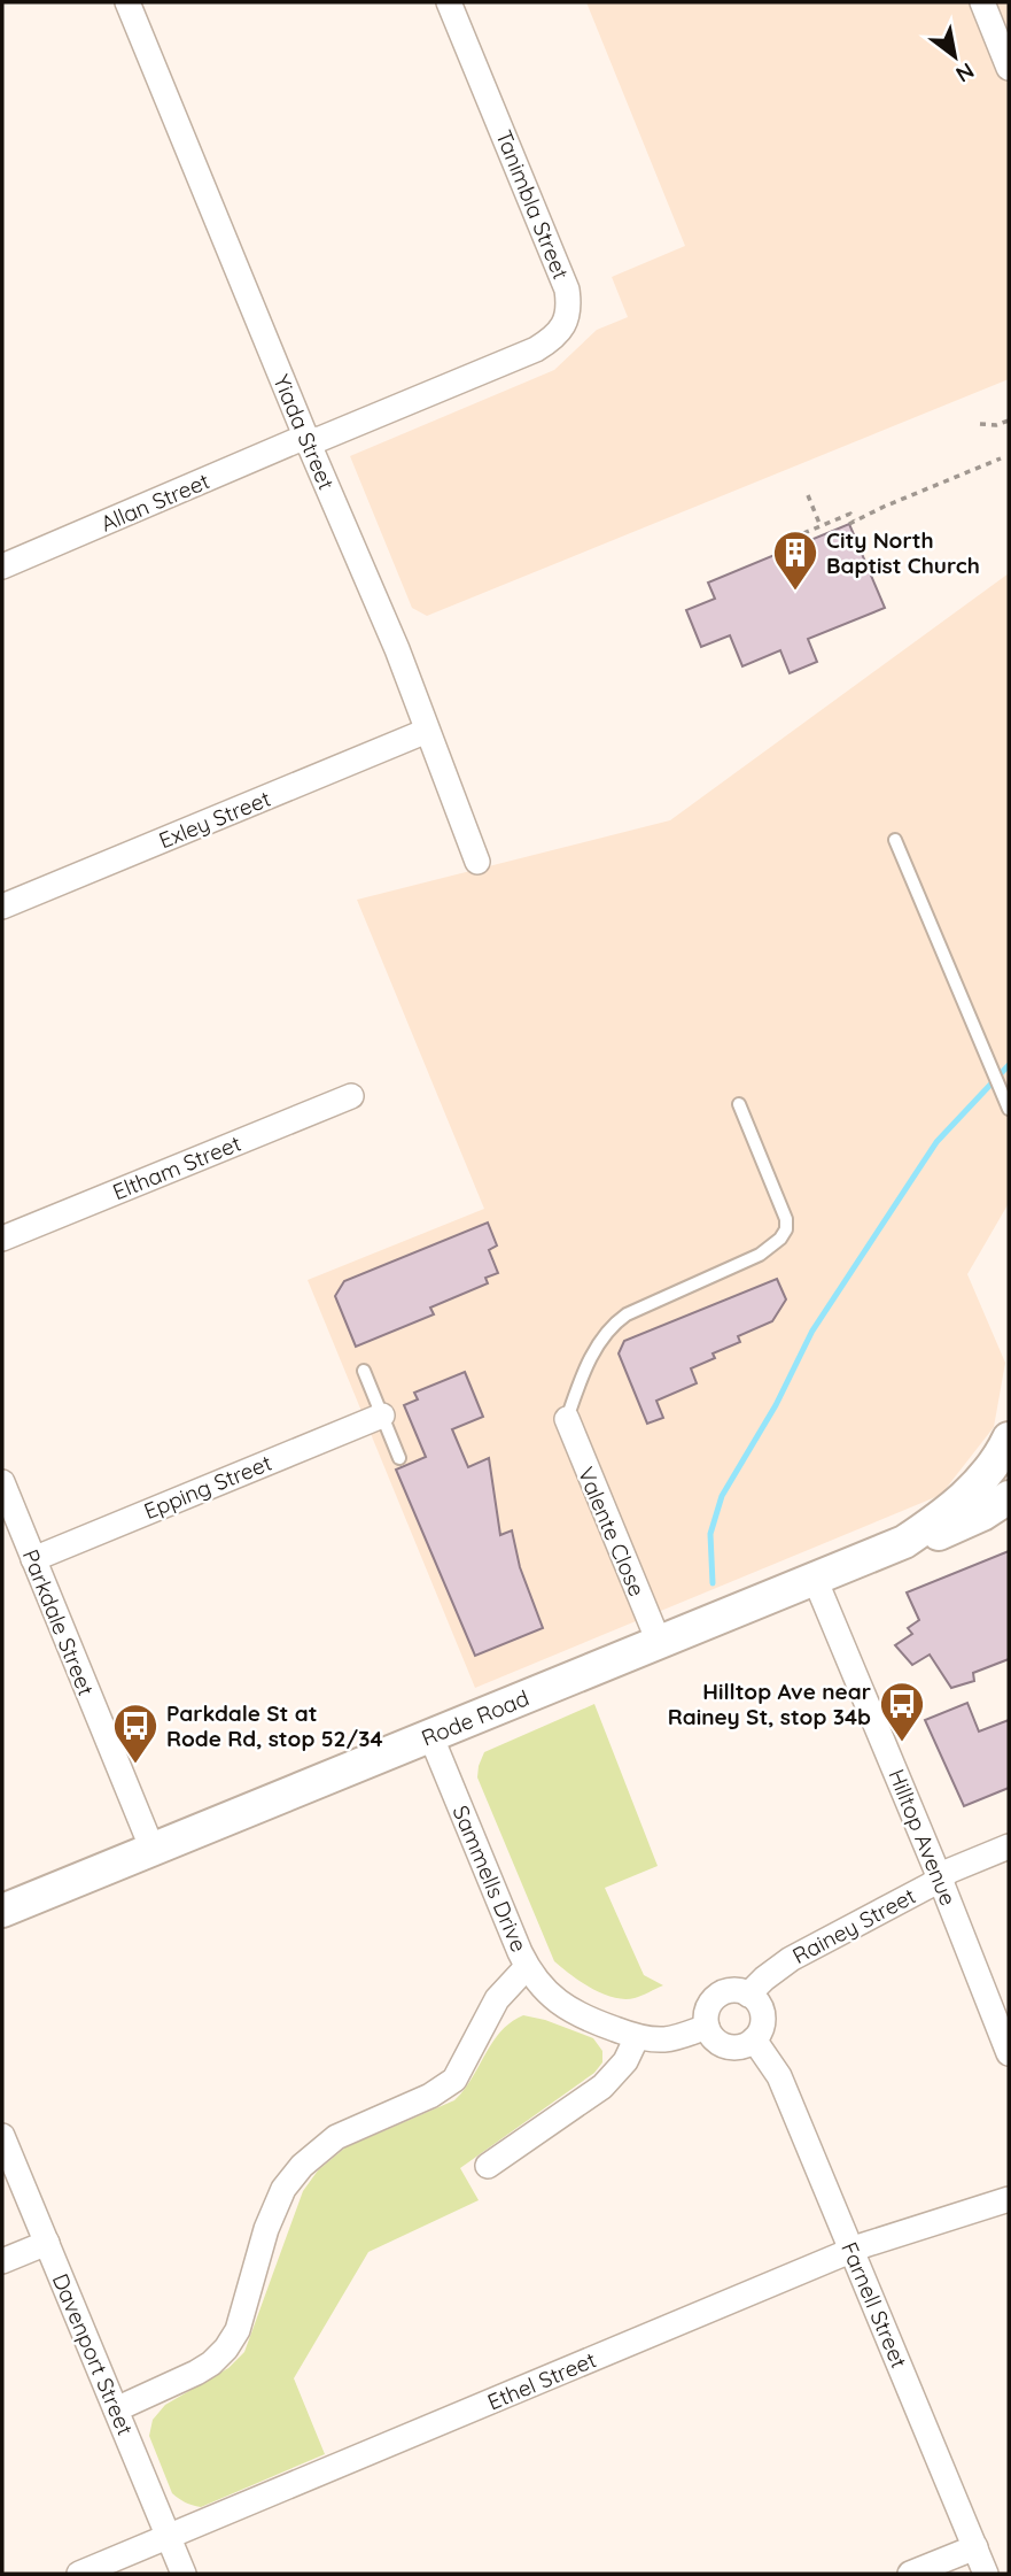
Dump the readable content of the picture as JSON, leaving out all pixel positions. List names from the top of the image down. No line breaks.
{"streets":{"main road":["Rode Road"],"street":["Tanimbla Street","Yiada Street","Allan Street","Exley Street","Eltham Street","Epping Street","Valente Close","Parkdale Street","Hilltop Avenue","Sammells Drive","Rainey Street","Farnell Street","Davenport Street","Ethel Street"]},"crossings":[["Tanimbla Street","Yiada Street"],["Tanimbla Street","Allan Street"],["Yiada Street","Allan Street"],["Yiada Street","Exley Street"],["Epping Street","Parkdale Street"],["Valente Close","Rode Road"],["Parkdale Street","Rode Road"],["Rode Road","Hilltop Avenue"],["Rode Road","Sammells Drive"],["Hilltop Avenue","Rainey Street"],["Sammells Drive","Davenport Street"],["Rainey Street","Farnell Street"],["Farnell Street","Ethel Street"],["Davenport Street","Ethel Street"]],"places":{"building":["City North Baptist Church"],"bus stop":["Hilltop Ave near Rainey St, stop 34b","Parkdale St at Rode Rd, stop 52/34"]},"north":"bottom right"}
